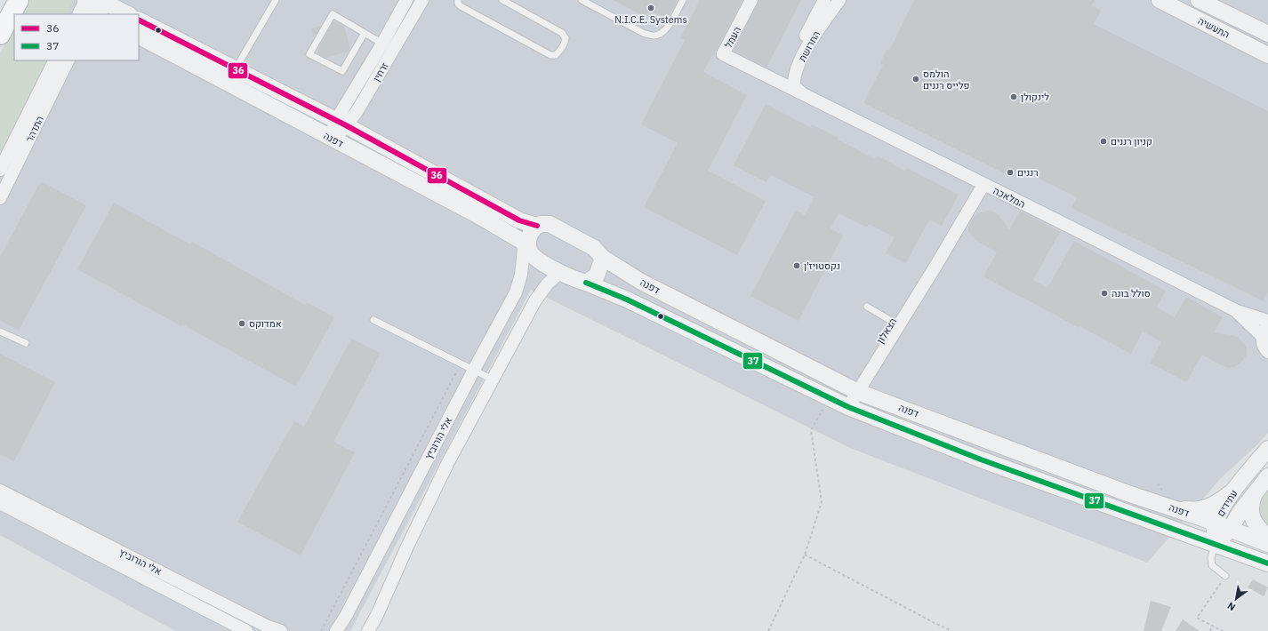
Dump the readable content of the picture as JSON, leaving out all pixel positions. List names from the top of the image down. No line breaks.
{"streets":{"street":["התעשיה","העמל","החרושת","זרחין","התדהר","דפנה","המלאכה","הצאלון","אלי הורוביץ","עתידים"]},"crossings":[["העמל","החרושת"],["העמל","המלאכה"],["החרושת","המלאכה"],["זרחין","דפנה"],["דפנה","הצאלון"],["דפנה","אלי הורוביץ"],["דפנה","עתידים"],["המלאכה","הצאלון"]],"places":["N.I.C.E. Systems","הולמס פלייס רננים","לינקולן","קניון רננים","רננים","נקסטויז'ן","סולל בונה","אמדוקס"],"lines":["transit line 36","transit line 37"],"legend":["36","37"],"north":"bottom left"}
